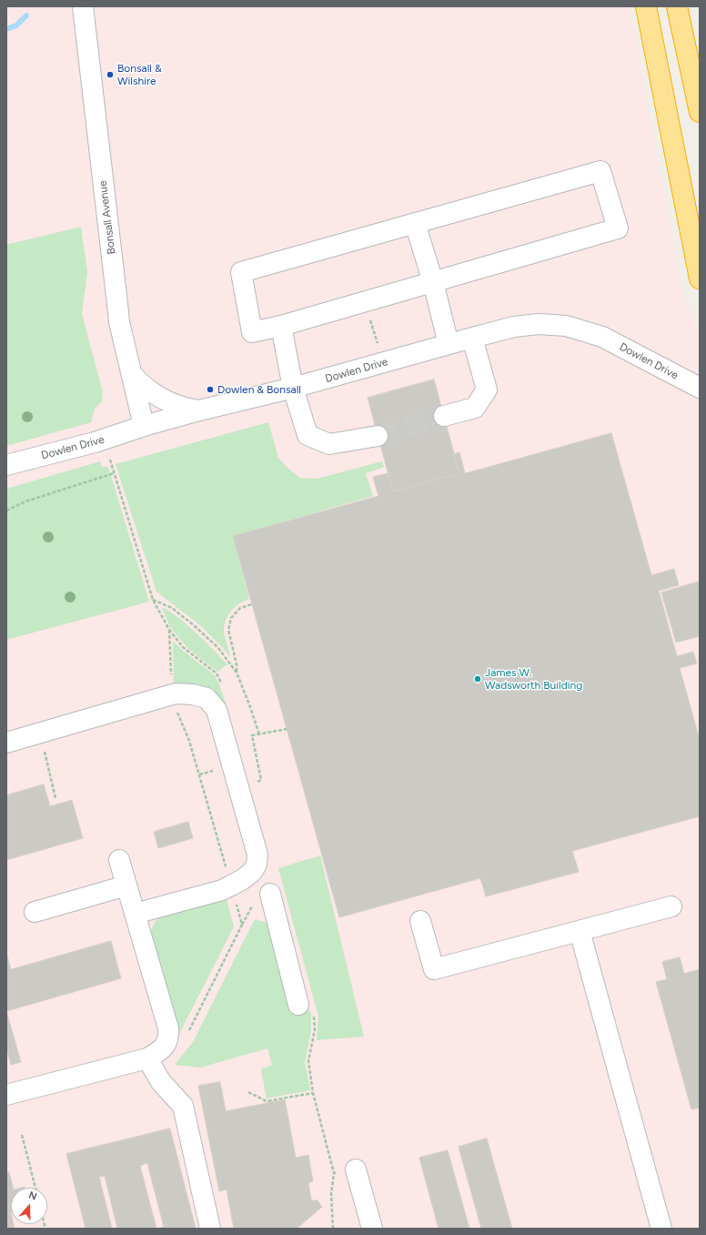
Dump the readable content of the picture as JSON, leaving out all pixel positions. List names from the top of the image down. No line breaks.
{"streets":{"street":["Bonsall Avenue","Dowlen Drive"]},"crossings":[["Bonsall Avenue","Dowlen Drive"]],"places":["Bonsall & Wilshire","Dowlen & Bonsall","James W. Wadsworth Building"],"north":"top"}
